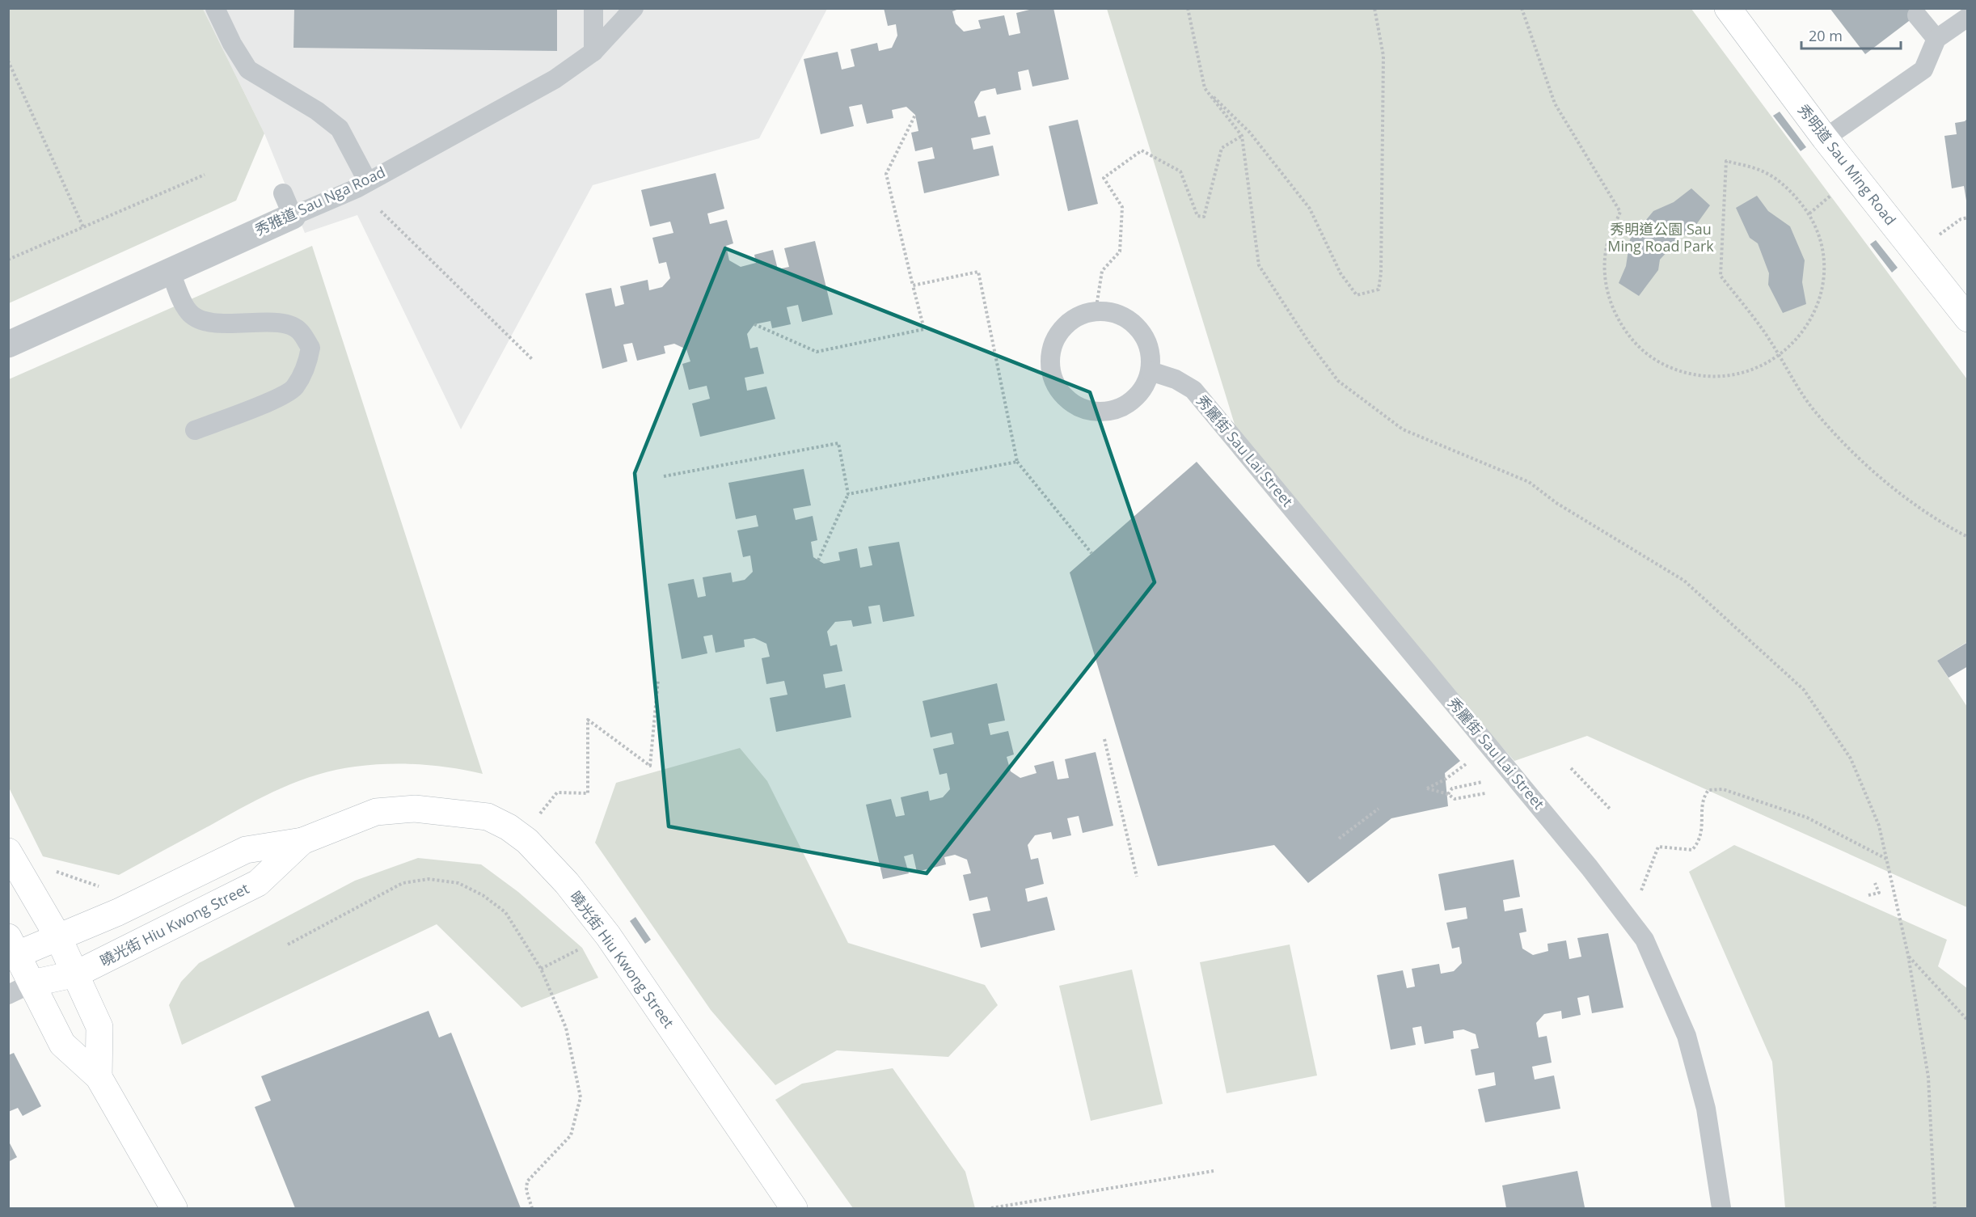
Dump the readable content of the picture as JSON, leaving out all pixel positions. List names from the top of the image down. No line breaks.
{"streets":{"main road":["秀明道 Sau Ming Road","曉光街 Hiu Kwong Street"],"street":["秀雅道 Sau Nga Road"],"lane":["秀麗街 Sau Lai Street"]},"parks":["秀明道公園 Sau Ming Road Park"],"scale_bar":"20 m"}
